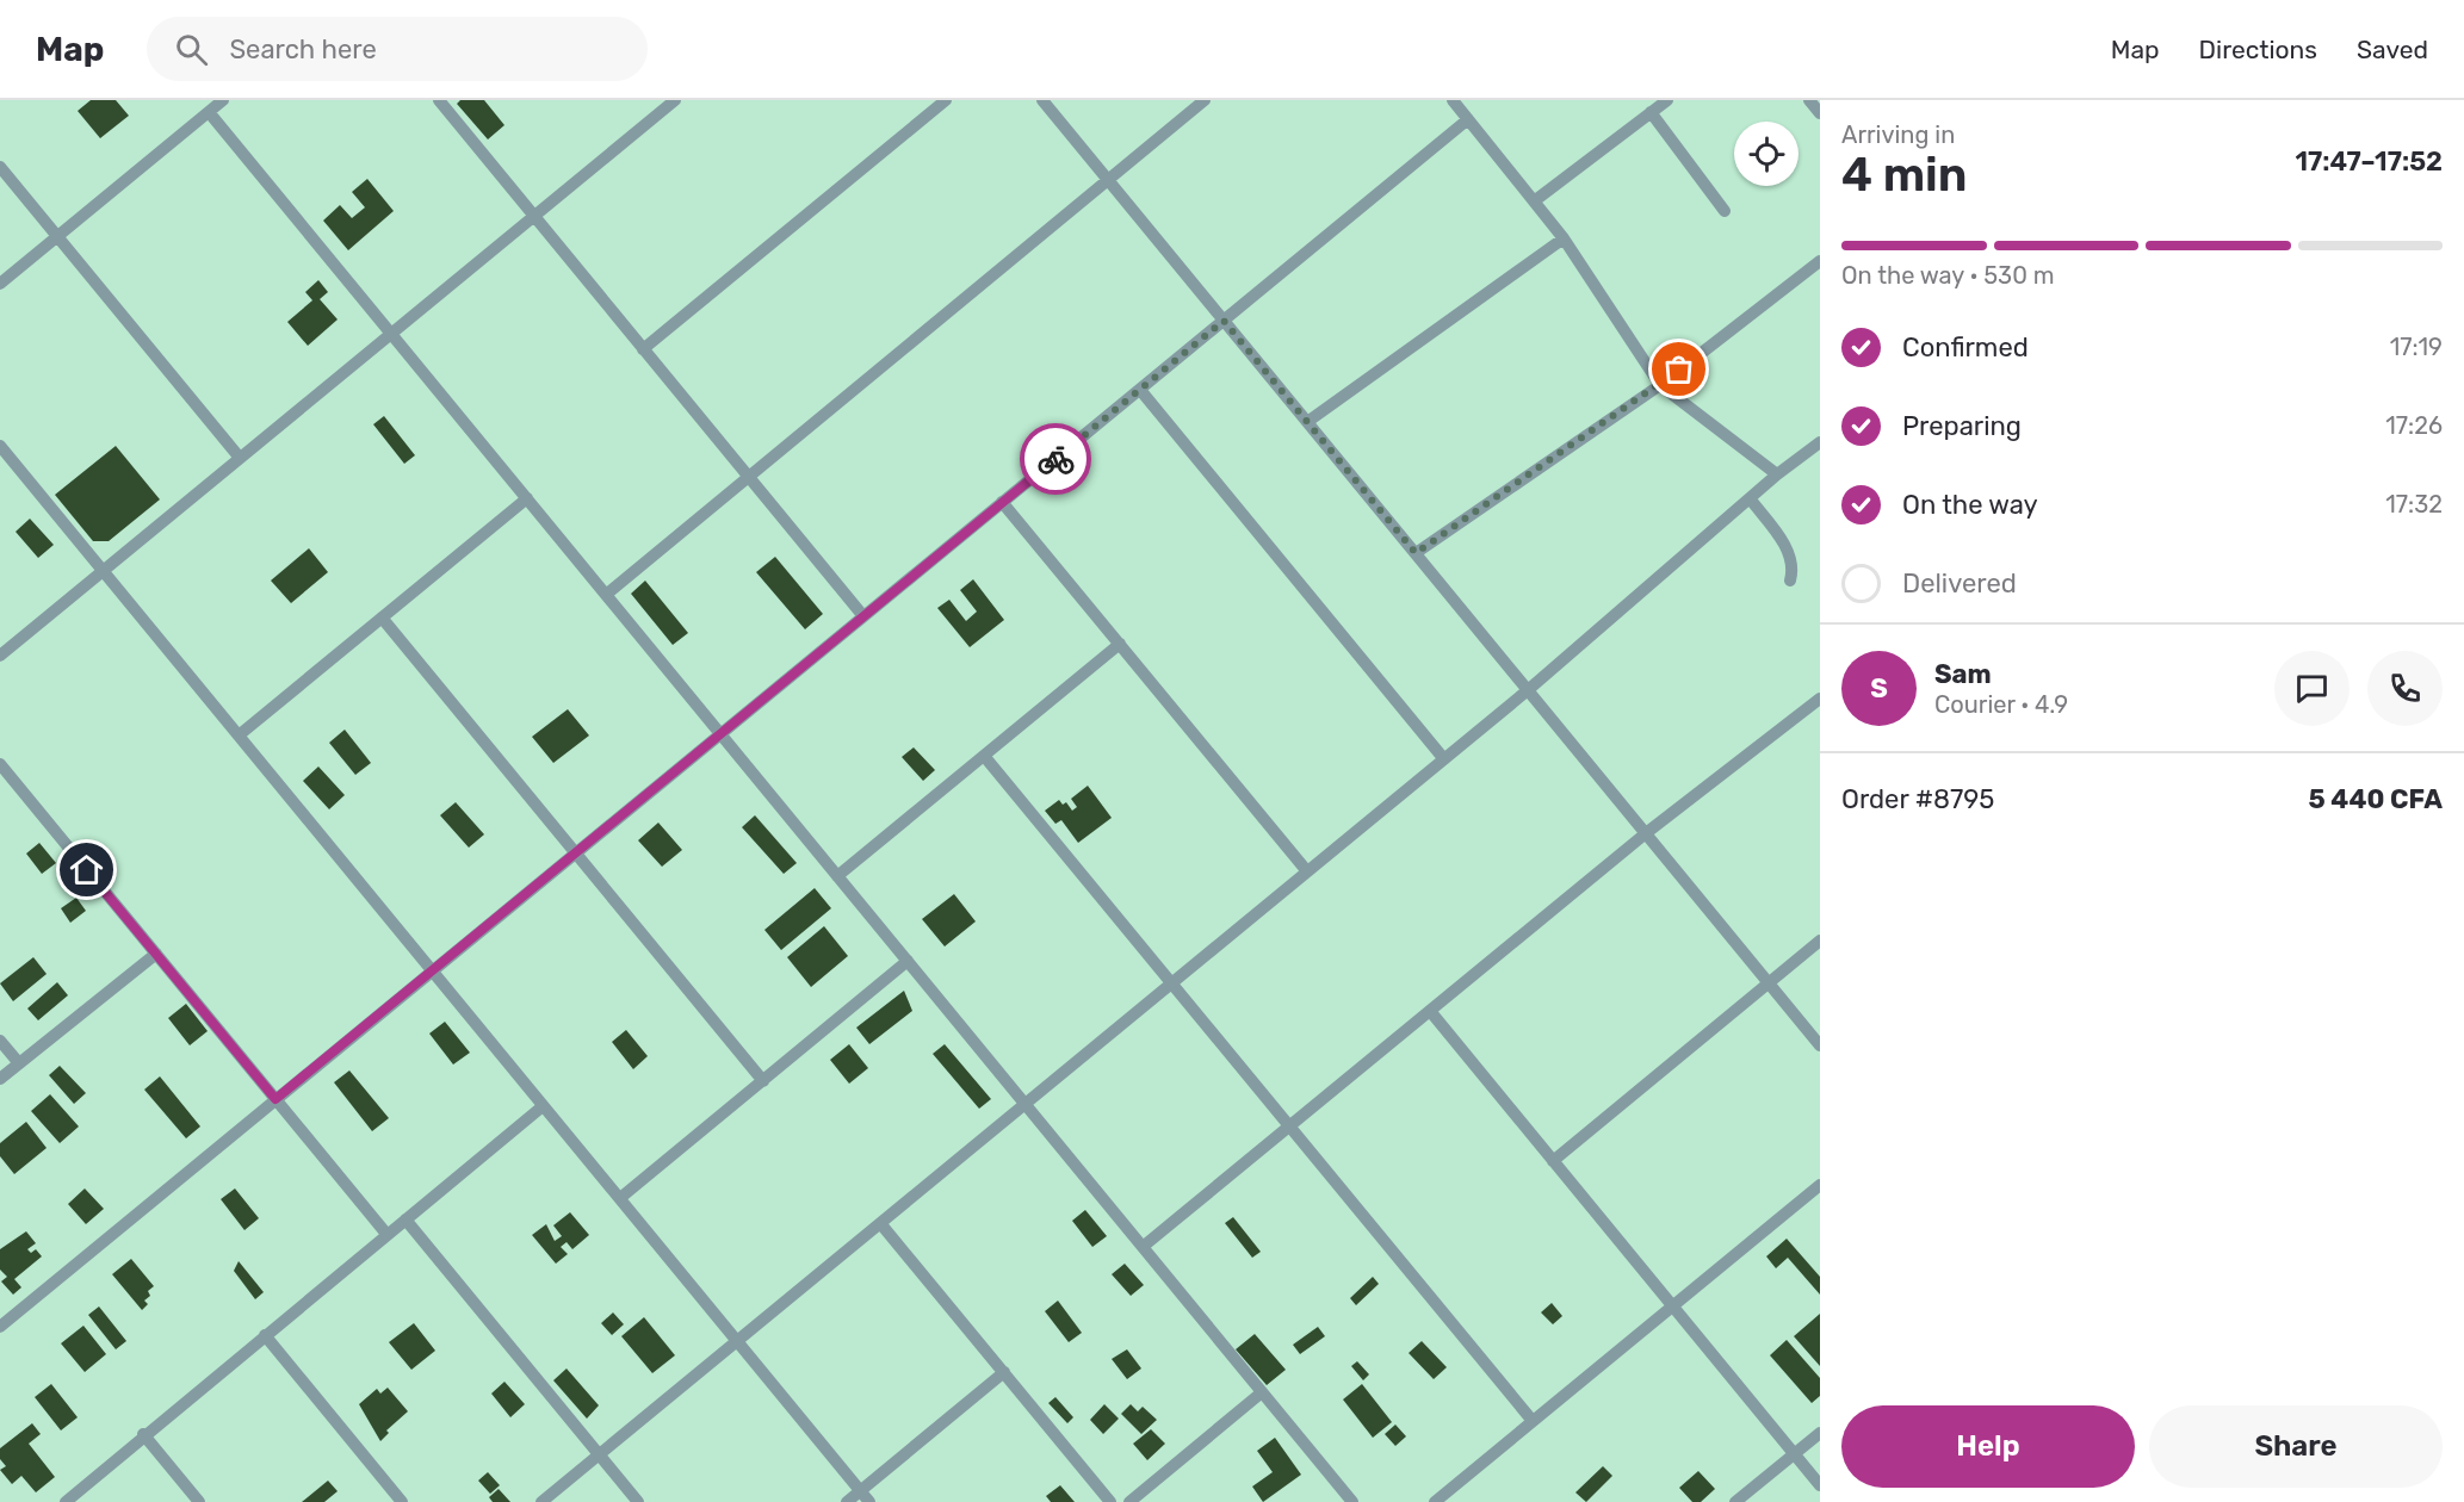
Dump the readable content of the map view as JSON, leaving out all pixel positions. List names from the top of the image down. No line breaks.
{"page":{"header":"Map","search":"Search here","nav":["Map","Directions","Saved"],"heading":["4 min","Arriving in","17:47–17:52"],"panel":["Sam","Courier · 4.9","Order #8795","5 440 CFA"],"bar":"On the way · 530 m","list":[["Confirmed","17:19"],["Preparing","17:26"],["On the way","17:32"],"Delivered"],"round":"S","buttons":["Help","Share"]}}
